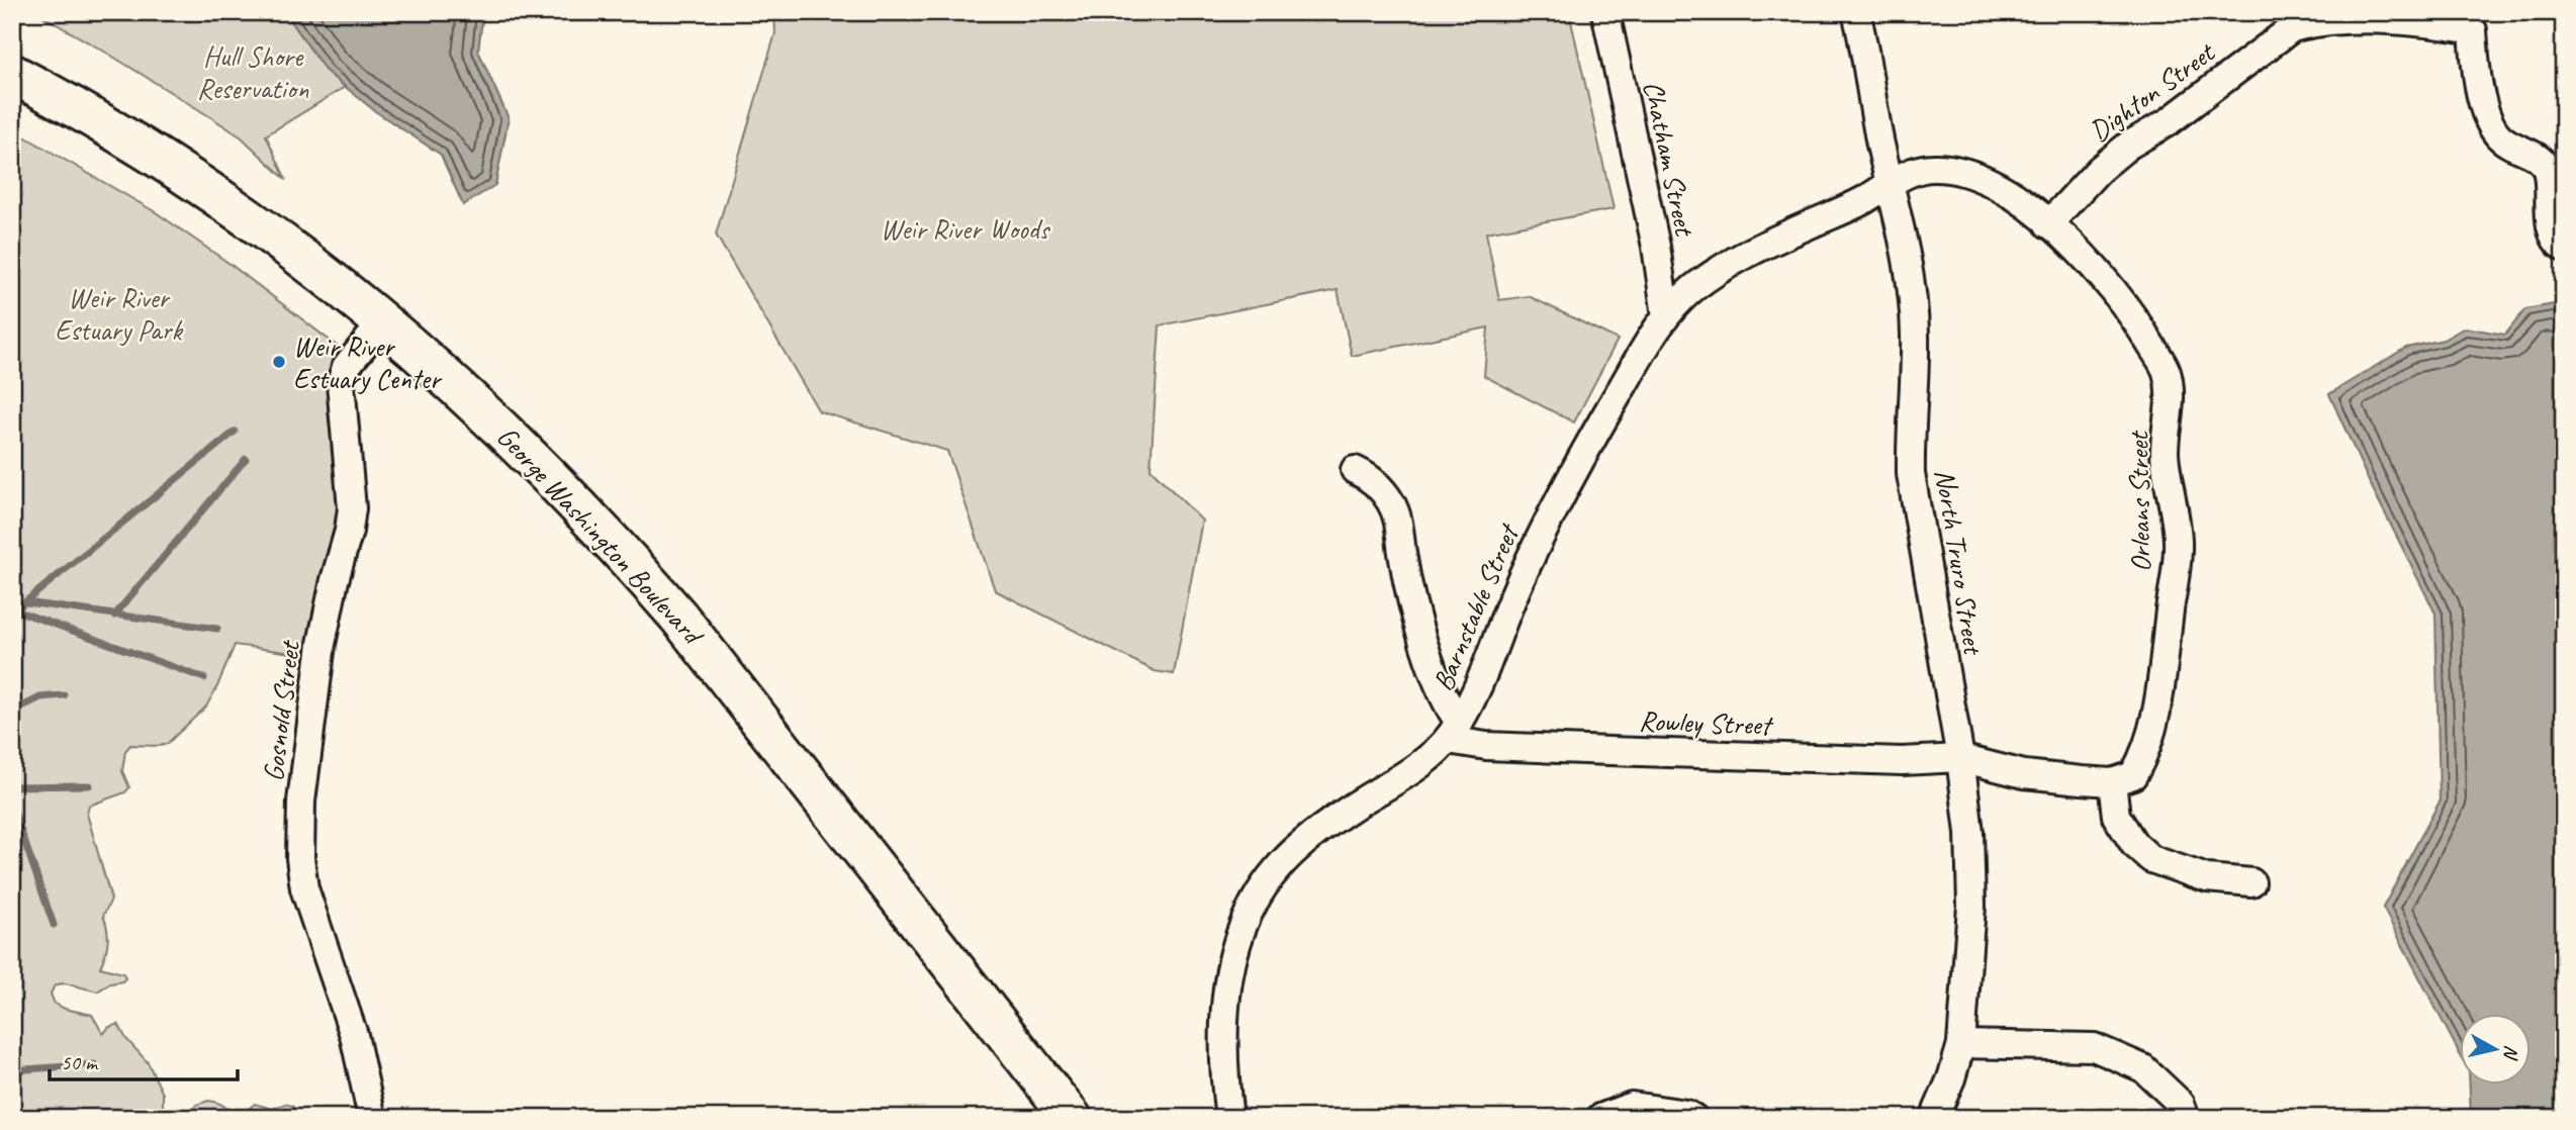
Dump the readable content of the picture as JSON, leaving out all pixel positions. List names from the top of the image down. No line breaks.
{"streets":{"main road":["George Washington Boulevard"],"street":["Dighton Street","Chatham Street","Orleans Street","North Truro Street","Barnstable Street","Gosnold Street","Rowley Street"]},"crossings":[["Dighton Street","Orleans Street"],["Chatham Street","Barnstable Street"],["Orleans Street","North Truro Street"],["Orleans Street","Barnstable Street"],["George Washington Boulevard","Gosnold Street"],["North Truro Street","Barnstable Street"],["North Truro Street","Rowley Street"],["Barnstable Street","Rowley Street"]],"parks":["Hull Shore Reservation","Weir River Woods","Weir River Estuary Park"],"places":["Weir River Estuary Center"],"scale_bar":"50 m","north":"right"}
